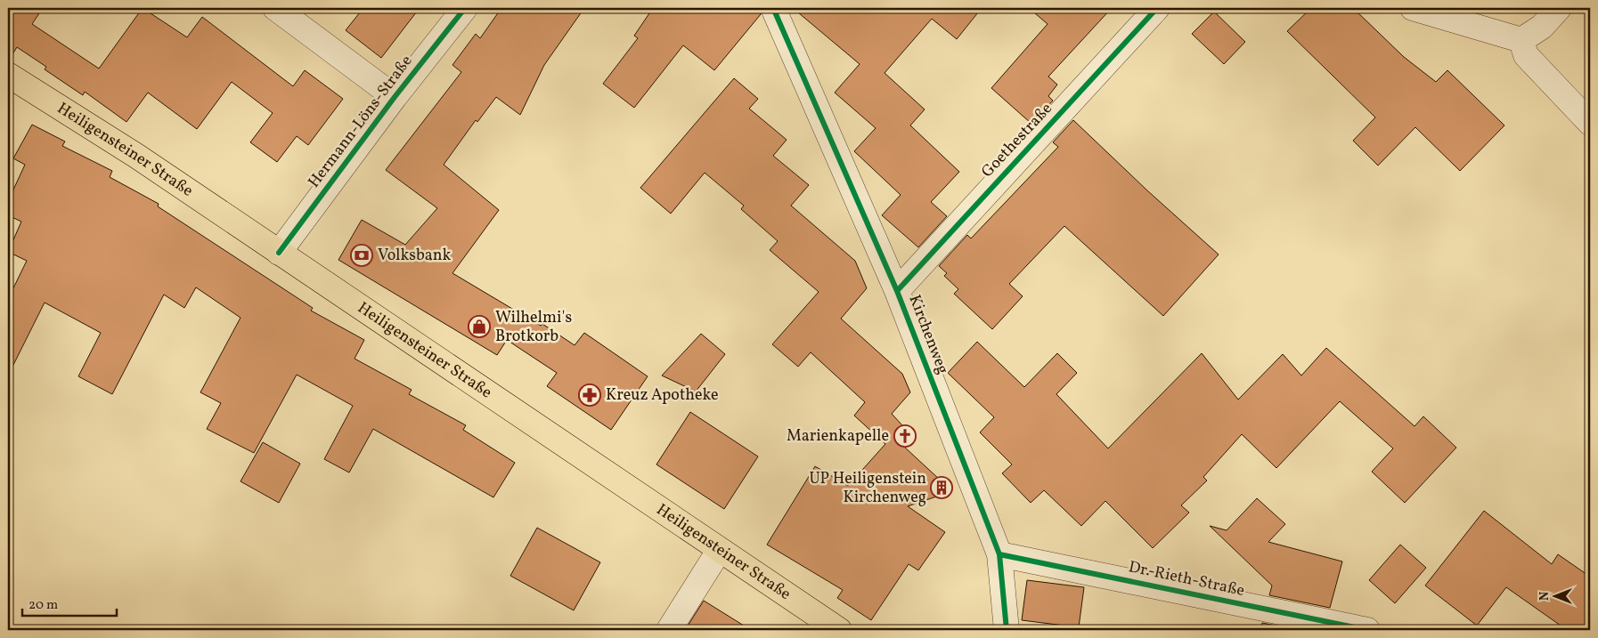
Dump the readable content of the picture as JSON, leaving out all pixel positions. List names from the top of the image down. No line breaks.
{"streets":{"main road":["Heiligensteiner Straße"],"street":["Hermann-Löns-Straße","Goethestraße","Kirchenweg","Dr.-Rieth-Straße"]},"crossings":[["Hermann-Löns-Straße","Heiligensteiner Straße"],["Goethestraße","Kirchenweg"],["Kirchenweg","Dr.-Rieth-Straße"]],"places":{"bank":["Volksbank"],"shop":["Wilhelmi's Brotkorb"],"pharmacy":["Kreuz Apotheke"],"church":["Marienkapelle"],"building":["UP Heiligenstein Kirchenweg"]},"scale_bar":"20 m","north":"left"}
